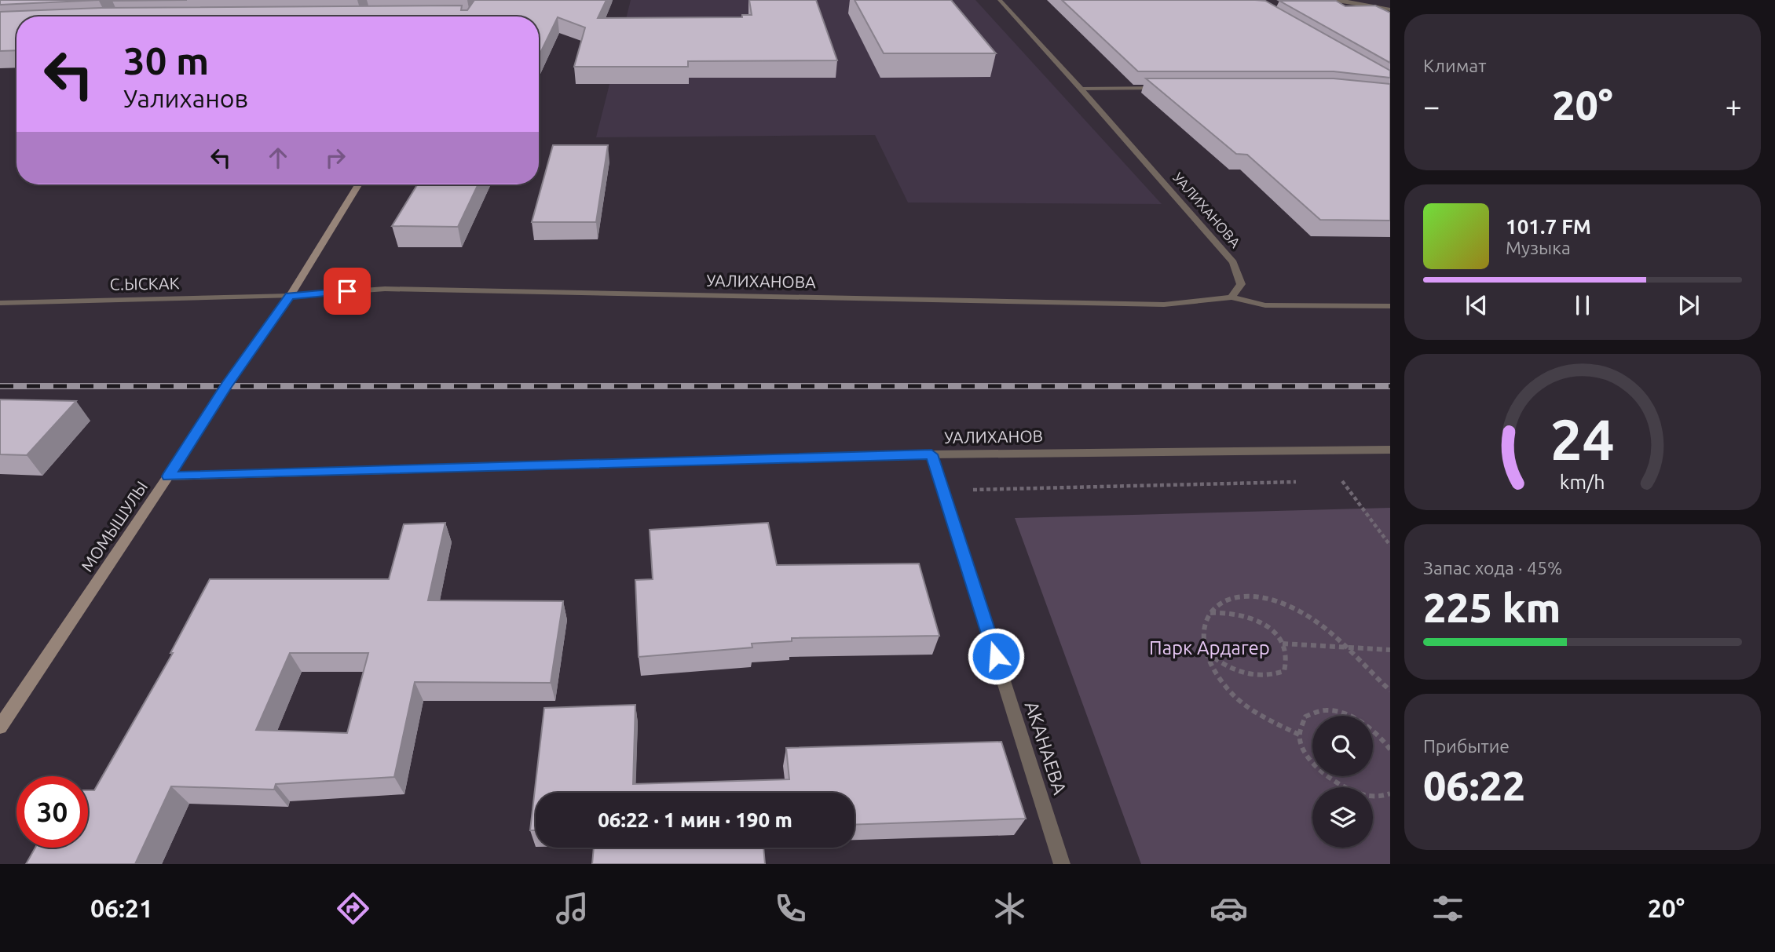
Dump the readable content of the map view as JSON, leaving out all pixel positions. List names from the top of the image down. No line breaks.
{"streets":{"main road":["МОМЫШУЛЫ"],"street":["УАЛИХАНОВА","С.ЫСКАК","УАЛИХАНОВ","АКАНАЕВА"]},"crossings":[["УАЛИХАНОВА","С.ЫСКАК"],["УАЛИХАНОВА","МОМЫШУЛЫ"],["С.ЫСКАК","МОМЫШУЛЫ"],["УАЛИХАНОВ","МОМЫШУЛЫ"],["УАЛИХАНОВ","АКАНАЕВА"]],"parks":["Парк Ардагер"],"page":{"tile":["Климат",["Запас хода · 45%","225 km"],["Прибытие","06:22"]],"turn":["30 m","Уалиханов"],"heat":["−","20°","+"],"song":["101.7 FM","Музыка"],"limit":"30","trip":"06:22 · 1 мин · 190 m","tabs":["06:21","20°"],"gauge":["24","km/h"]}}
